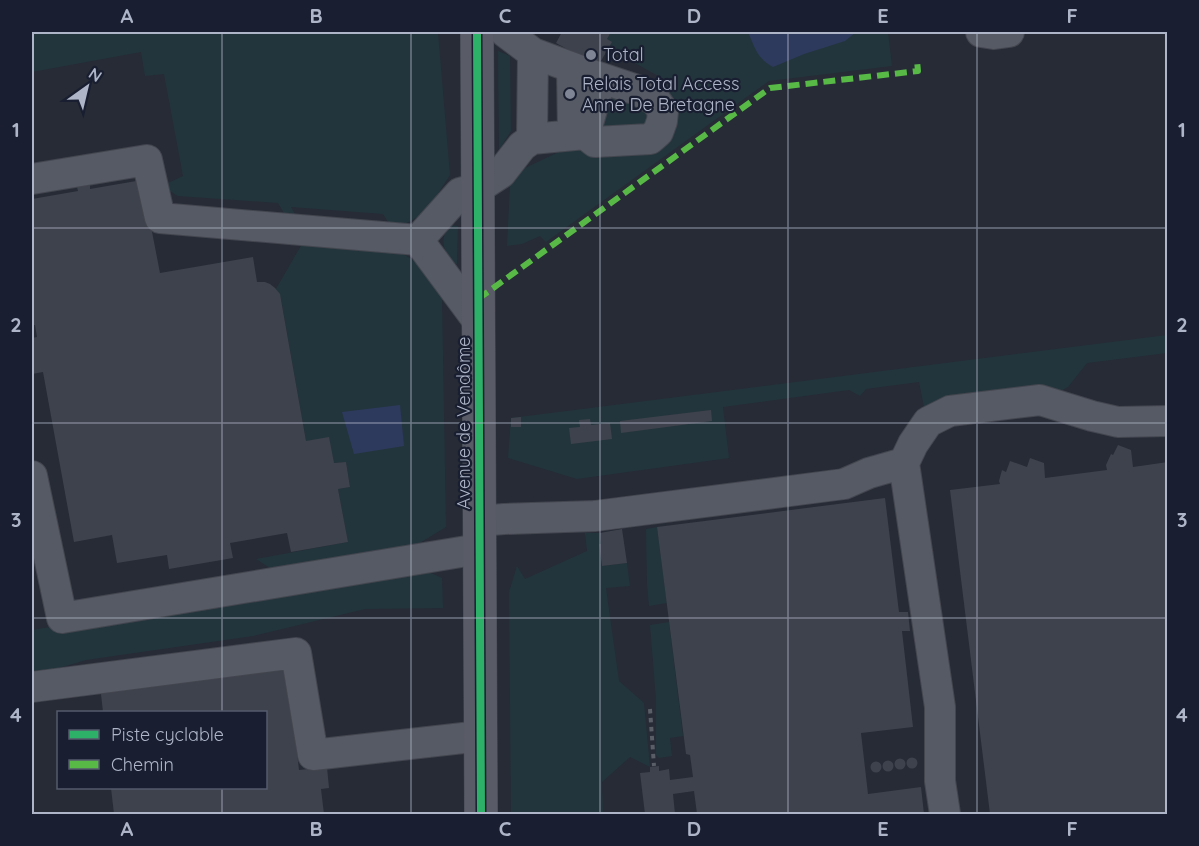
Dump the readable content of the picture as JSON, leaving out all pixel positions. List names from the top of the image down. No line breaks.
{"streets":{"main road":["Avenue de Vendôme"]},"places":["Total","Relais Total Access Anne De Bretagne"],"legend":["Piste cyclable","Chemin"],"north":"top right","grid":{"columns":["A","B","C","D","E","F"],"rows":["1","2","3","4"]}}
